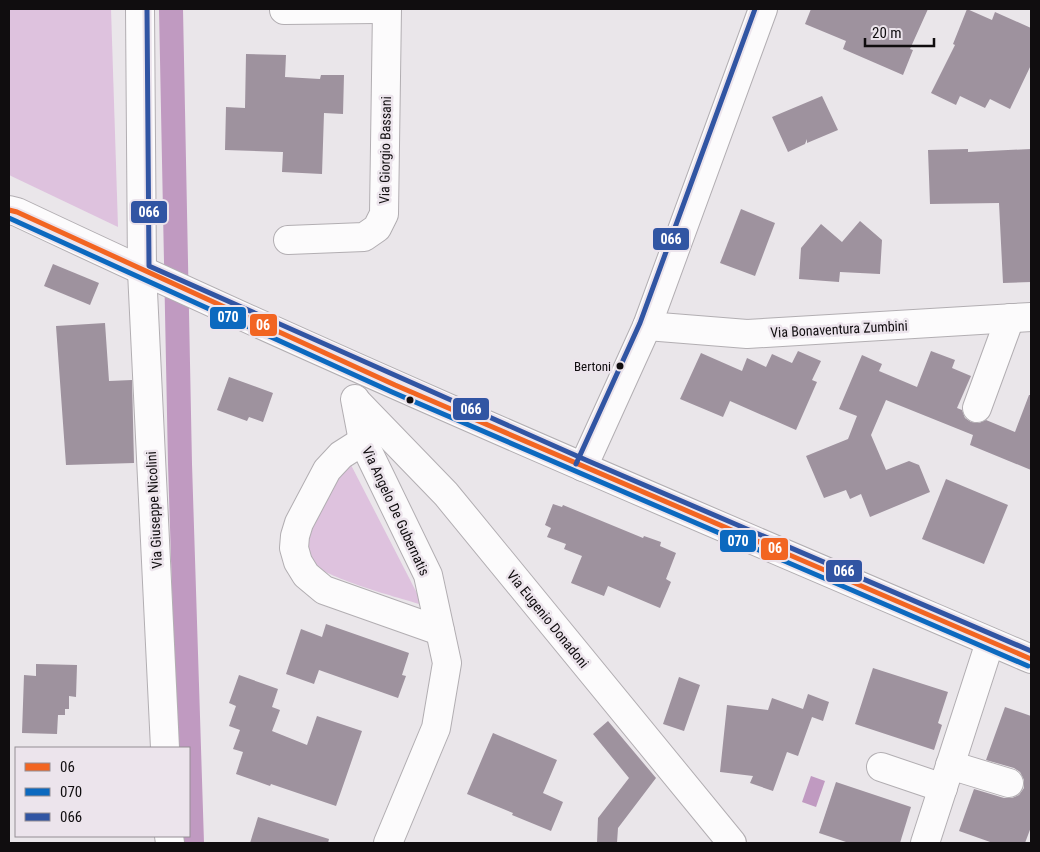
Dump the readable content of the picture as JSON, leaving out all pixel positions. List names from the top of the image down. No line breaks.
{"streets":{"street":["Via Giorgio Bassani","Via Bonaventura Zumbini","Via Giuseppe Nicolini","Via Angelo De Gubernatis","Via Eugenio Donadoni"]},"crossings":[["Via Angelo De Gubernatis","Via Eugenio Donadoni"]],"places":["Bertoni"],"lines":["transit line 066","transit line 06","transit line 070"],"legend":["06","070","066"],"scale_bar":"20 m"}
